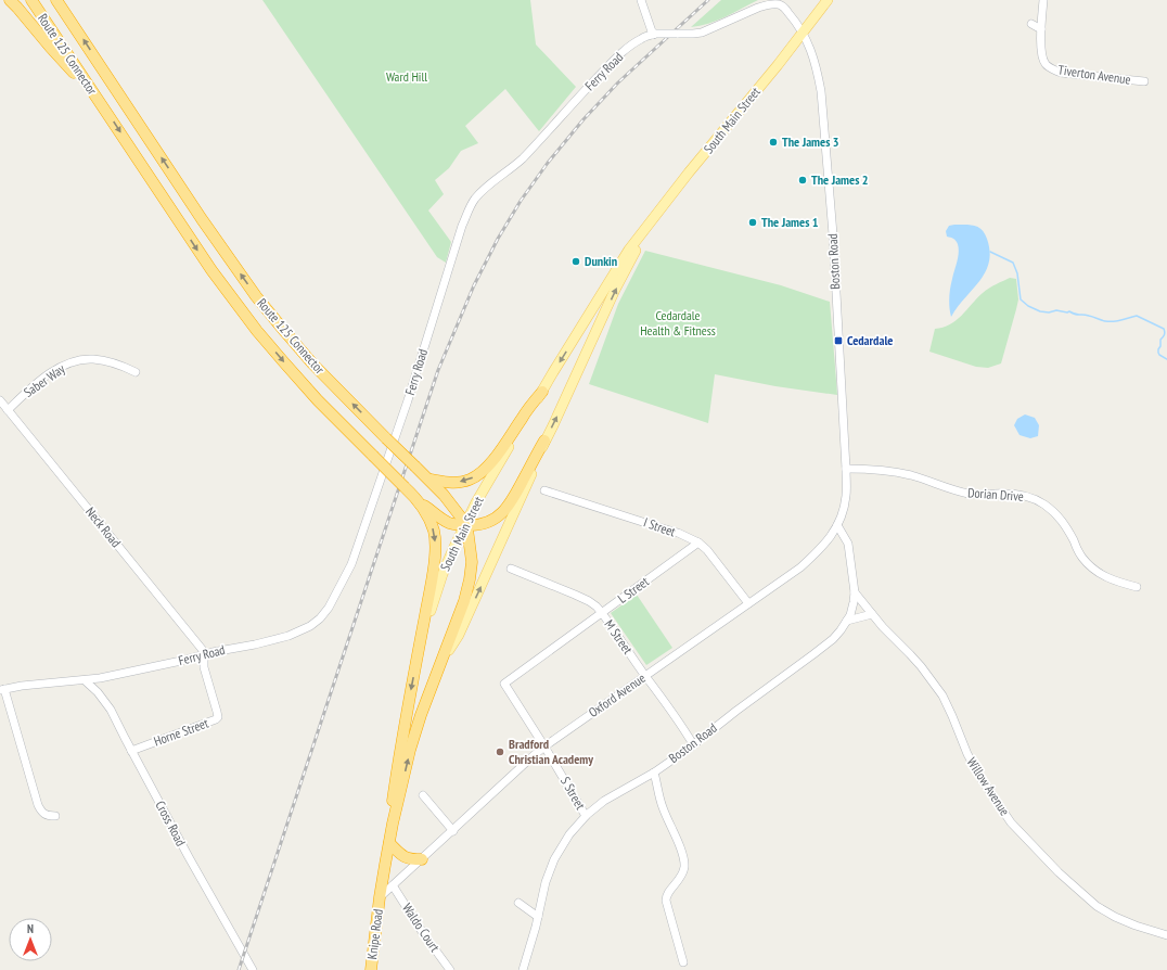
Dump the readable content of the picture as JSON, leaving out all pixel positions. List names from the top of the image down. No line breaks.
{"streets":{"highway":["Route 125 Connector","South Main Street","Knipe Road"],"street":["Ferry Road","Tiverton Avenue","Boston Road","Saber Way","Dorian Drive","Neck Road","I Street","L Street","M Street","Oxford Avenue","Horne Street","Willow Avenue","S Street","Cross Road","Waldo Court"]},"crossings":[["Route 125 Connector","South Main Street"],["Ferry Road","Neck Road"],["Ferry Road","Horne Street"],["Ferry Road","Cross Road"],["South Main Street","Boston Road"],["South Main Street","Oxford Avenue"],["South Main Street","Knipe Road"],["Boston Road","Dorian Drive"],["Boston Road","M Street"],["Boston Road","Oxford Avenue"],["Boston Road","Willow Avenue"],["Boston Road","S Street"],["Saber Way","Neck Road"],["Neck Road","Horne Street"],["I Street","L Street"],["I Street","Oxford Avenue"],["L Street","M Street"],["L Street","S Street"],["M Street","Oxford Avenue"],["Oxford Avenue","S Street"],["Oxford Avenue","Waldo Court"],["Oxford Avenue","Knipe Road"],["Horne Street","Cross Road"]],"parks":["Ward Hill","Cedardale Health & Fitness"],"places":{"other":["The James 3","The James 2","The James 1","Dunkin","Bradford Christian Academy"],"transit":["Cedardale"]},"north":"top"}
